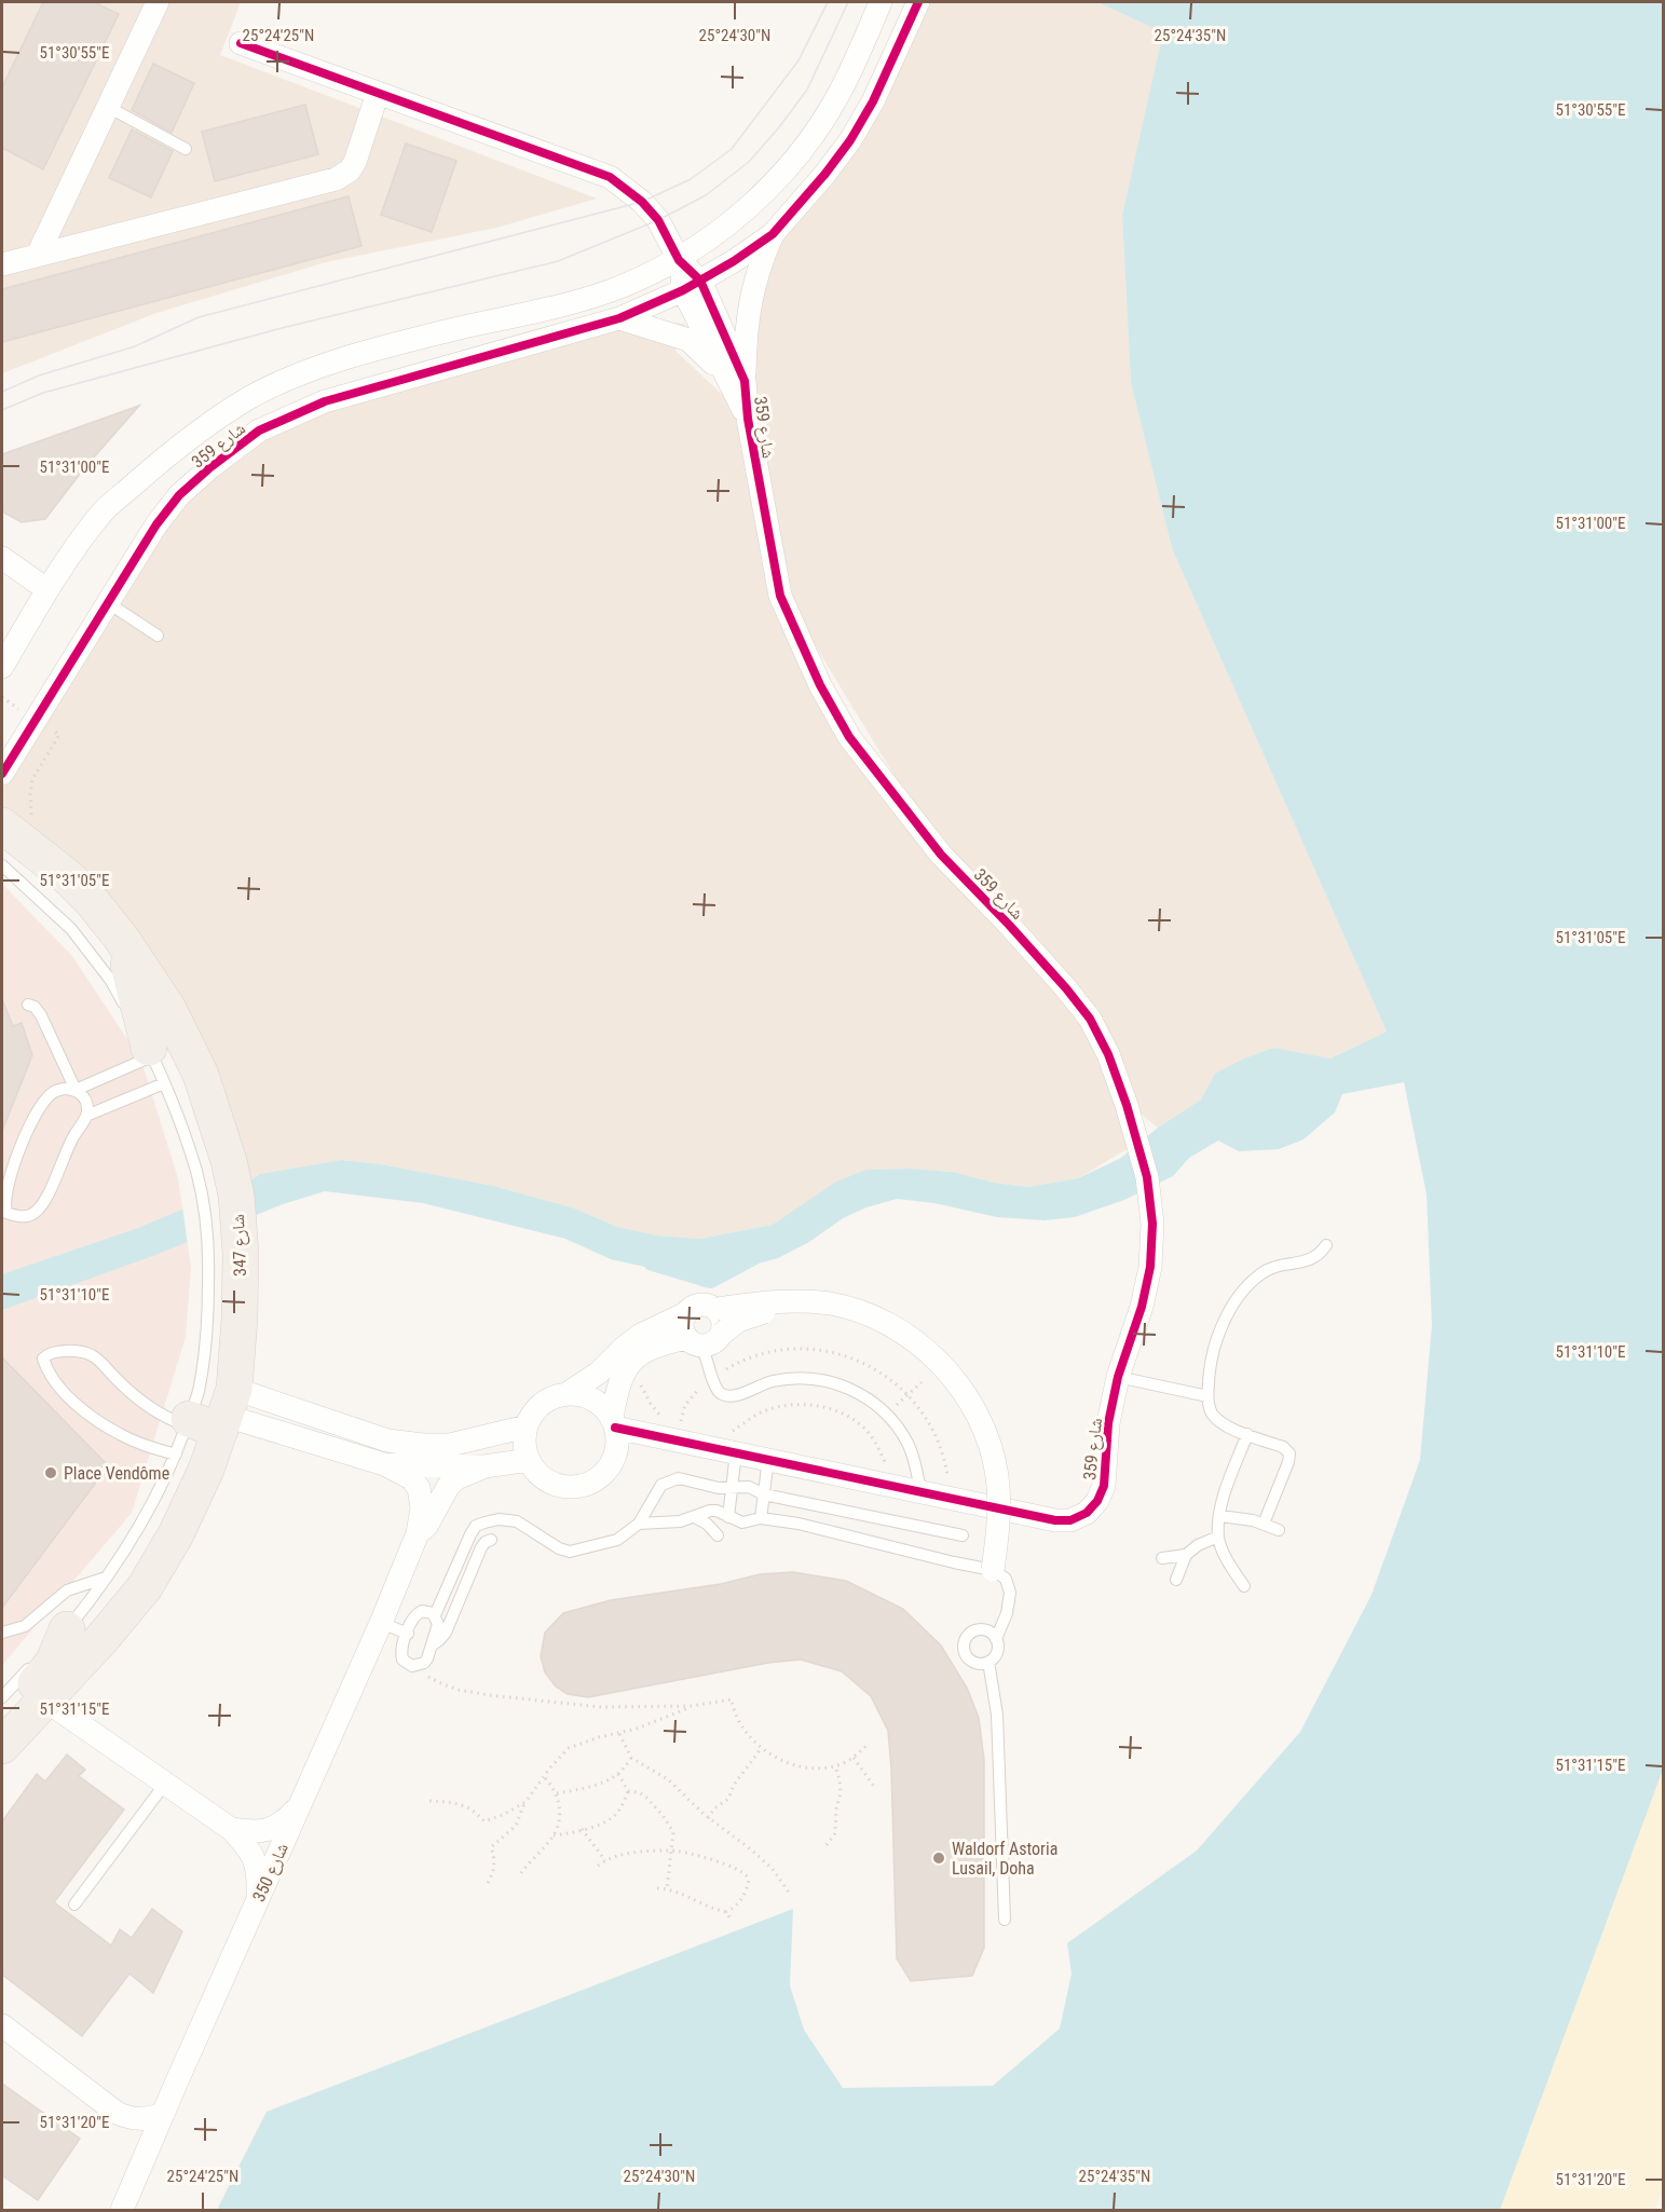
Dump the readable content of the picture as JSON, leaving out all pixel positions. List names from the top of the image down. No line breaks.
{"streets":{"main road":["شارع 347"],"street":["شارع 359","شارع 350"]},"places":["Place Vendôme","Waldorf Astoria Lusail, Doha"],"coordinates":["25°24'25\"N","25°24'30\"N","25°24'35\"N","51°30'55\"E","51°31'00\"E","51°31'05\"E","51°31'10\"E","51°31'15\"E","51°31'20\"E"]}
